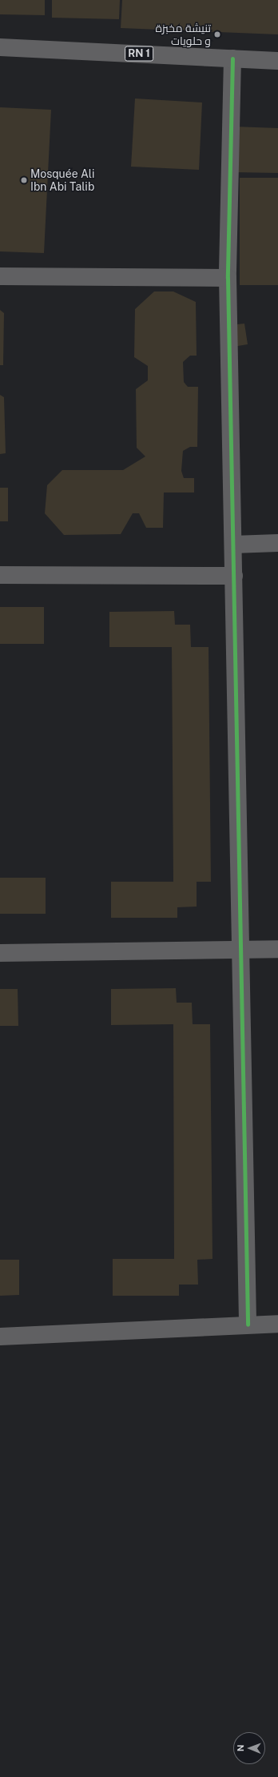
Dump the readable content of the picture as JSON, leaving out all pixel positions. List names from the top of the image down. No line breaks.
{"streets":{"main road":["RN 1"]},"places":["تنيشة مخبزة و حلويات","Mosquée Ali Ibn Abi Talib"],"north":"left"}
